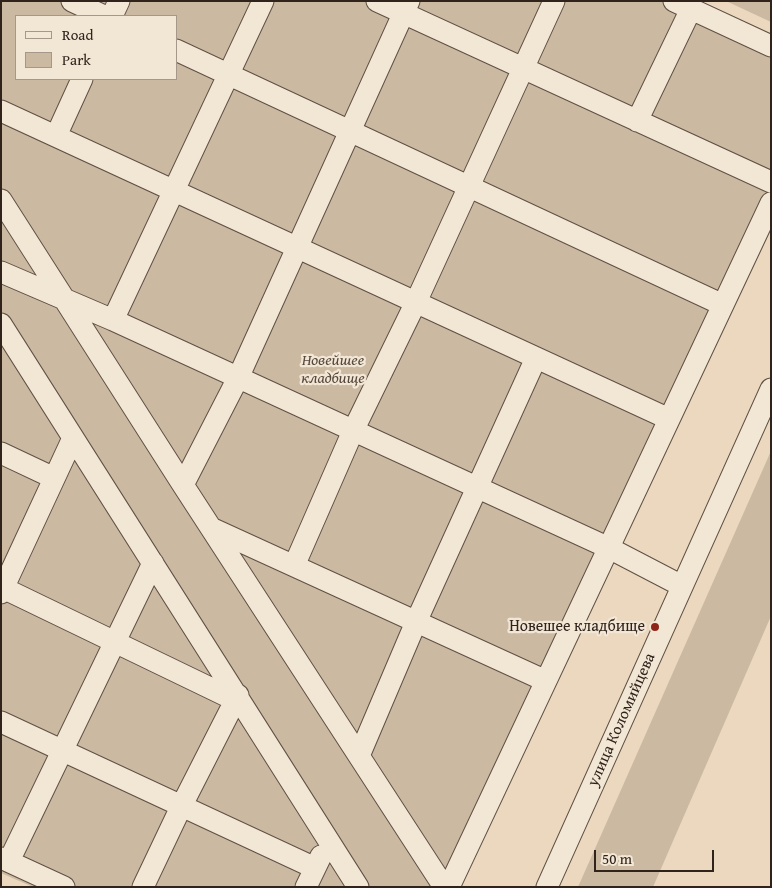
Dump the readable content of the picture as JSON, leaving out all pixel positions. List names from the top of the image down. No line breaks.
{"streets":{"street":["улица Коломийцева"]},"parks":["Новейшее кладбище"],"places":["Новешее кладбище"],"legend":["Road","Park"],"scale_bar":"50 m"}
